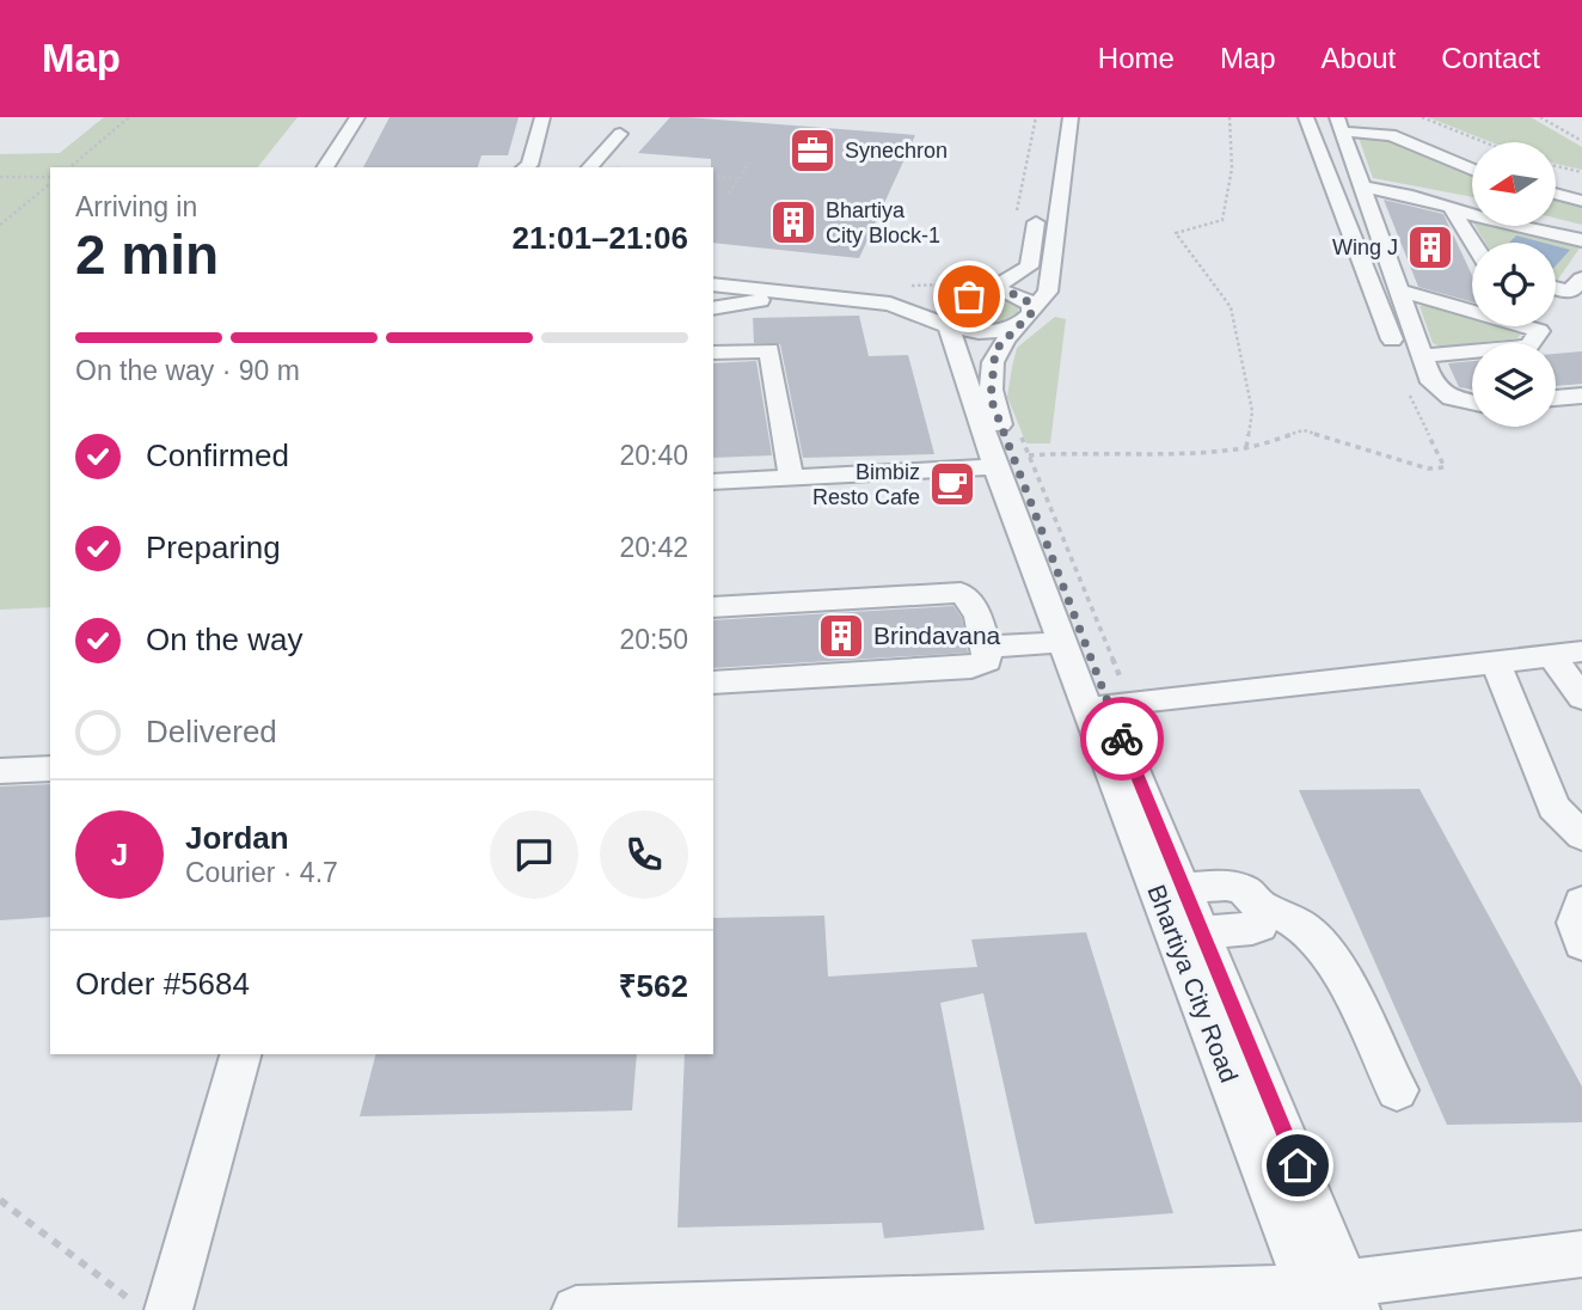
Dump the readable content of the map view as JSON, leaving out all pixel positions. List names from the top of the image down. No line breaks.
{"streets":{"street":["Bhartiya City Road"]},"places":{"office":["Synechron"],"building":["Bhartiya City Block-1","Wing J","Brindavana"],"cafe":["Bimbiz Resto Cafe"]},"north":"left","page":{"header":"Map","nav":["Home","Map","About","Contact"],"heading":["2 min","Arriving in","21:01–21:06"],"panel":["Jordan","Courier · 4.7","Order #5684","₹562"],"bar":"On the way · 90 m","list":[["Confirmed","20:40"],["Preparing","20:42"],["On the way","20:50"],"Delivered"],"round":"J"}}
